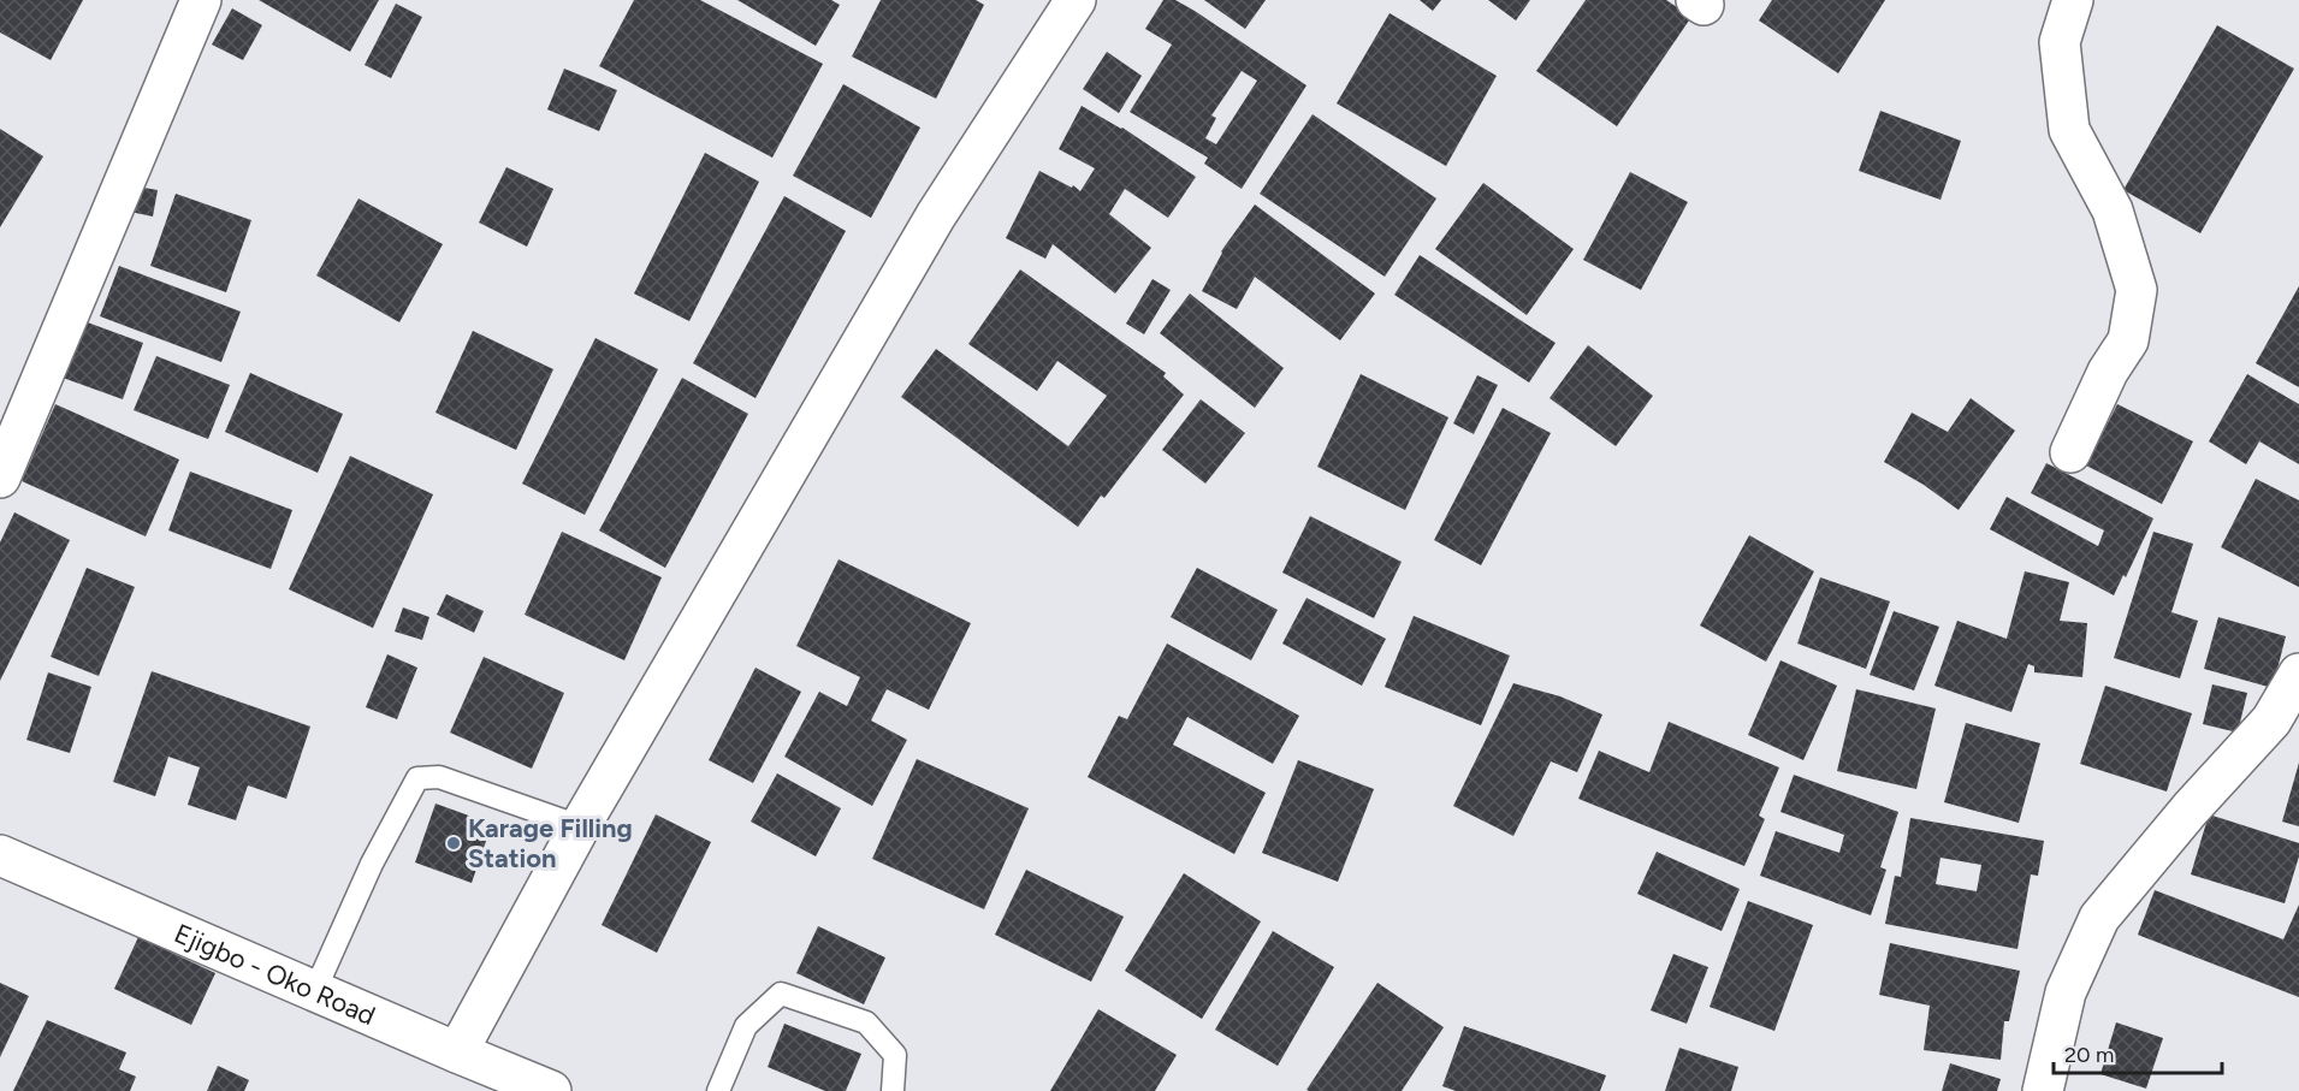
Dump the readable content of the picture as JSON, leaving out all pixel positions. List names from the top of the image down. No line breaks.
{"streets":{"street":["Ejigbo - Oko Road"]},"places":["Karage Filling Station"],"scale_bar":"20 m"}
